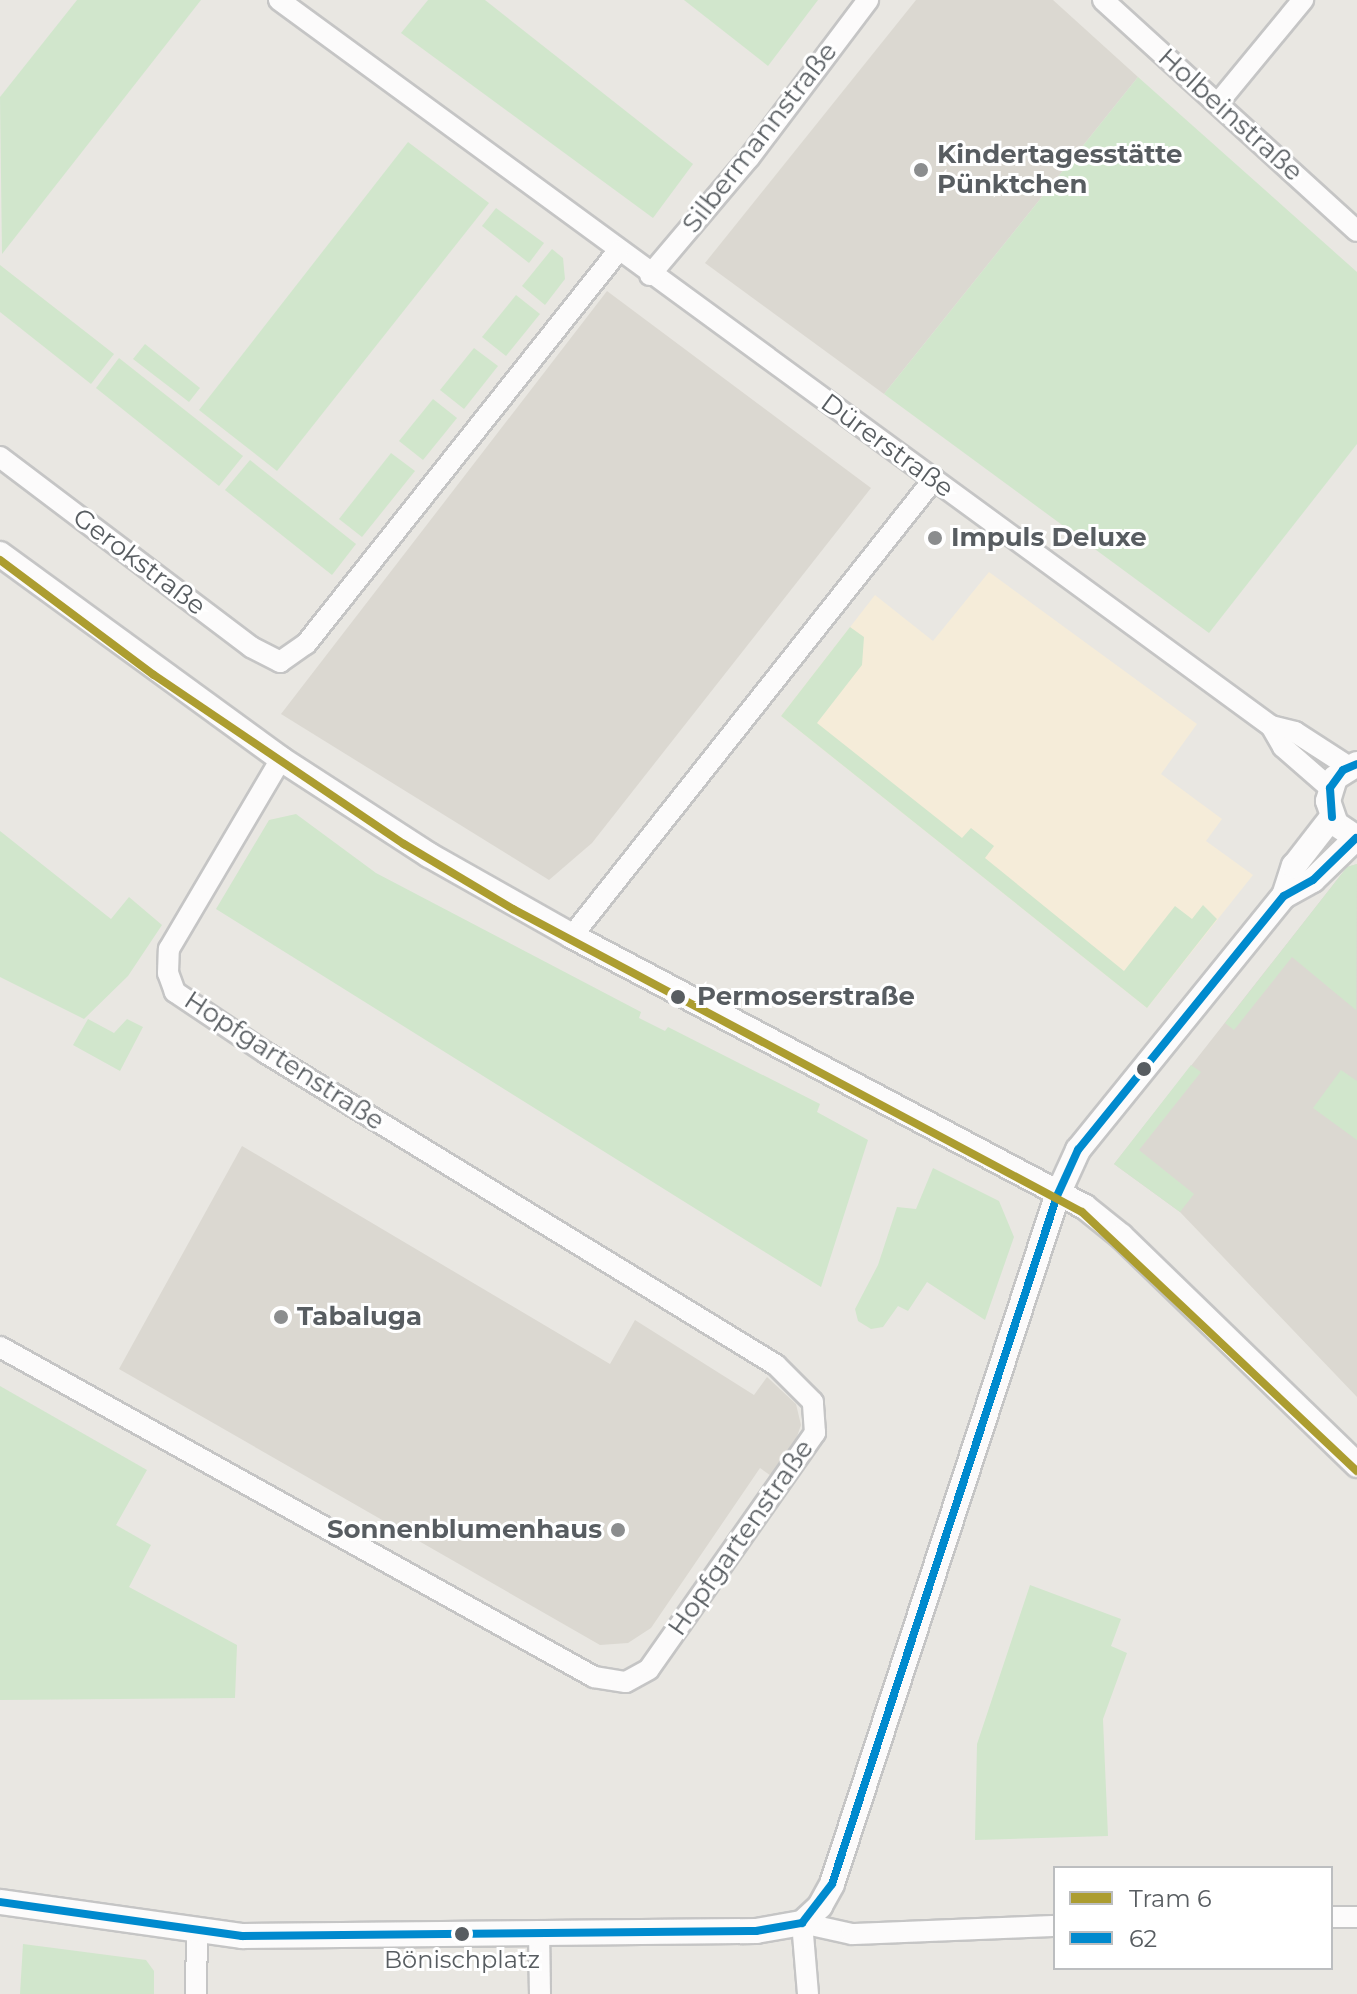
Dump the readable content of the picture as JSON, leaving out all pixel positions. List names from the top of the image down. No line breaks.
{"streets":{"street":["Holbeinstraße","Silbermannstraße","Dürerstraße","Gerokstraße","Hopfgartenstraße"]},"crossings":[["Silbermannstraße","Dürerstraße"],["Dürerstraße","Gerokstraße"]],"places":["Kindertagesstätte Pünktchen","Impuls Deluxe","Permoserstraße","Tabaluga","Sonnenblumenhaus","Bönischplatz"],"lines":["tram line 6","transit line 62"],"legend":["Tram 6","62"]}
